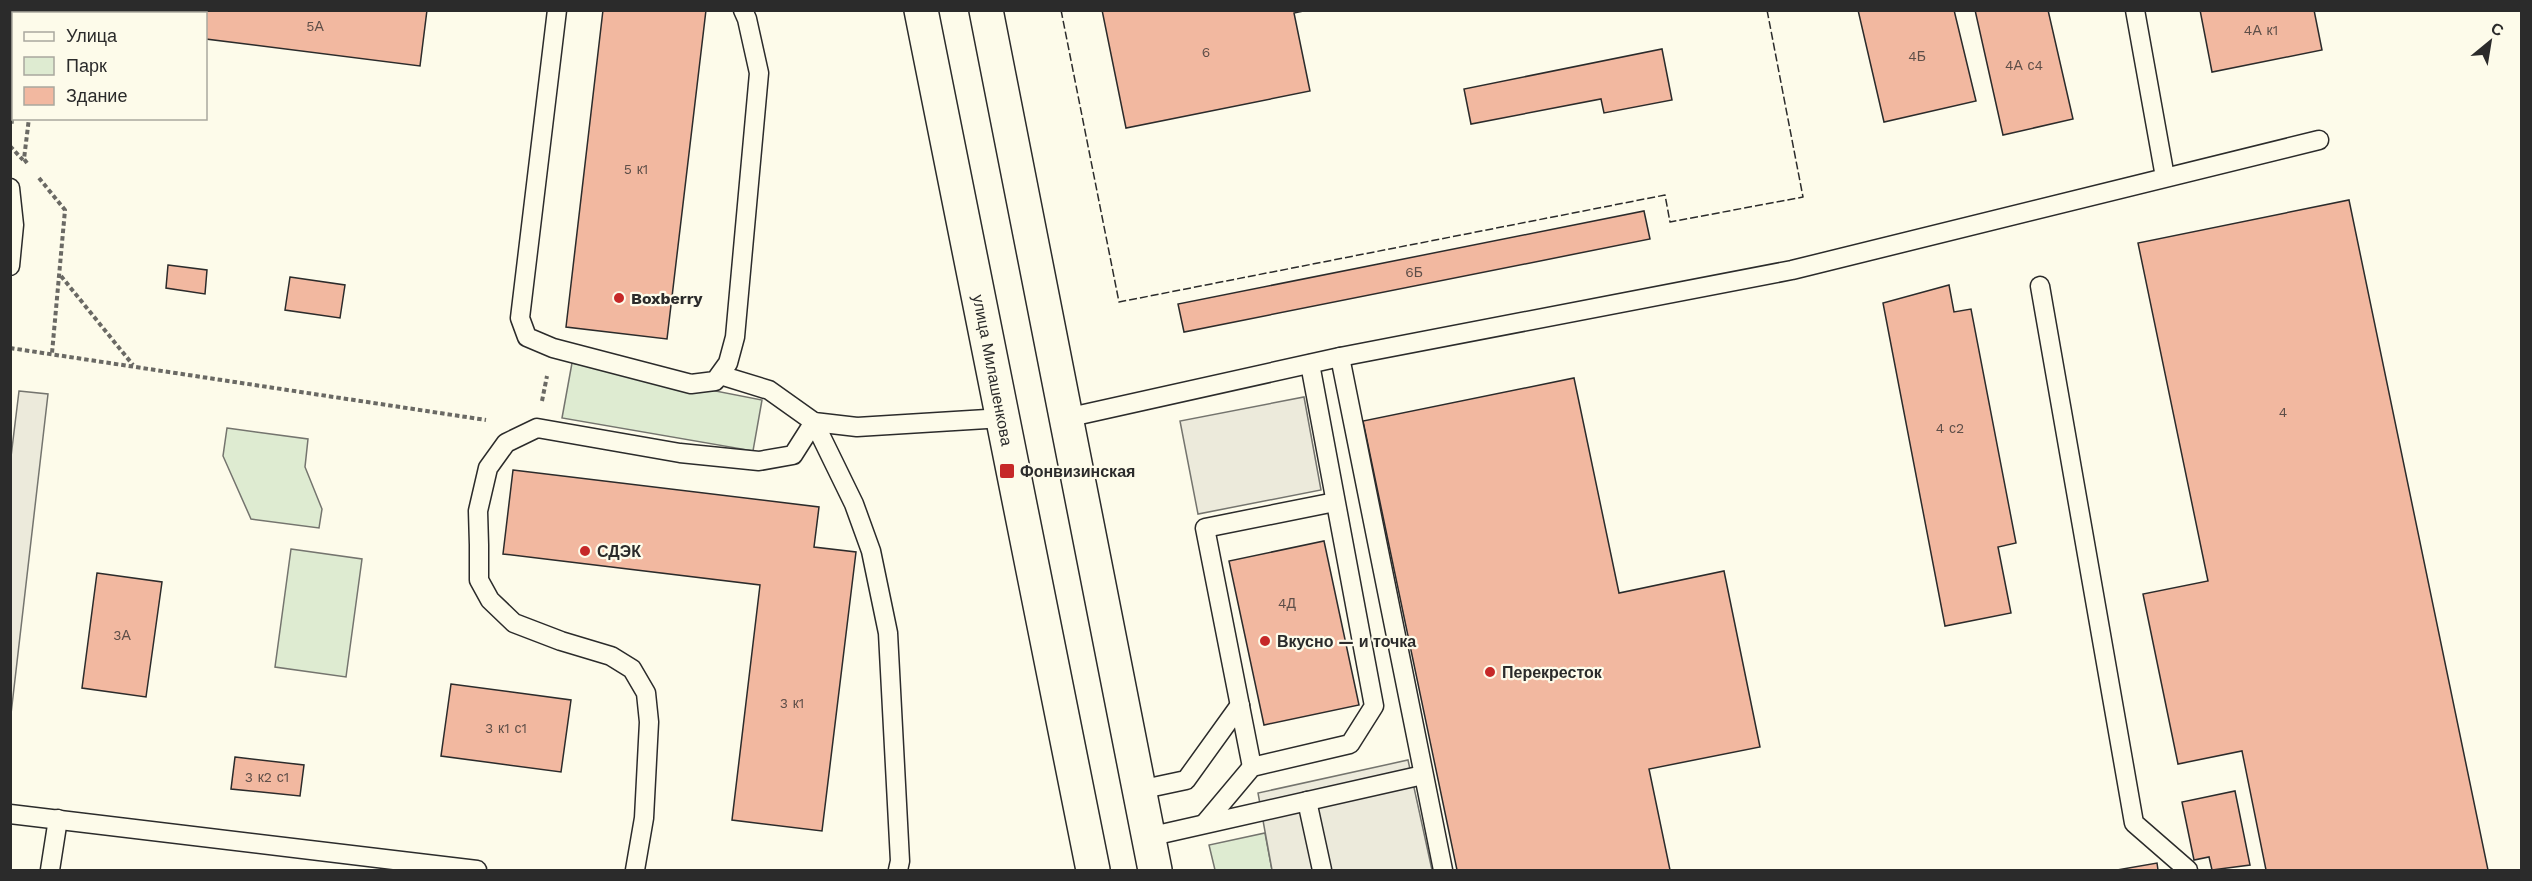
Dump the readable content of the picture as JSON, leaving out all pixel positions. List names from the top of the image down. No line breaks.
{"streets":{"main road":["улица Милашенкова"]},"places":{"other":["Boxberry","СДЭК","Вкусно — и точка","Перекресток"],"transit":["Фонвизинская"]},"house_numbers":["5А","4А к1","6","4Б","4А с4","5 к1","6Б","4","4 с2","4Д","3А","3 к1","3 к1 с1","3 к2 с1"],"legend":["Улица","Парк","Здание"],"north":"top right"}
